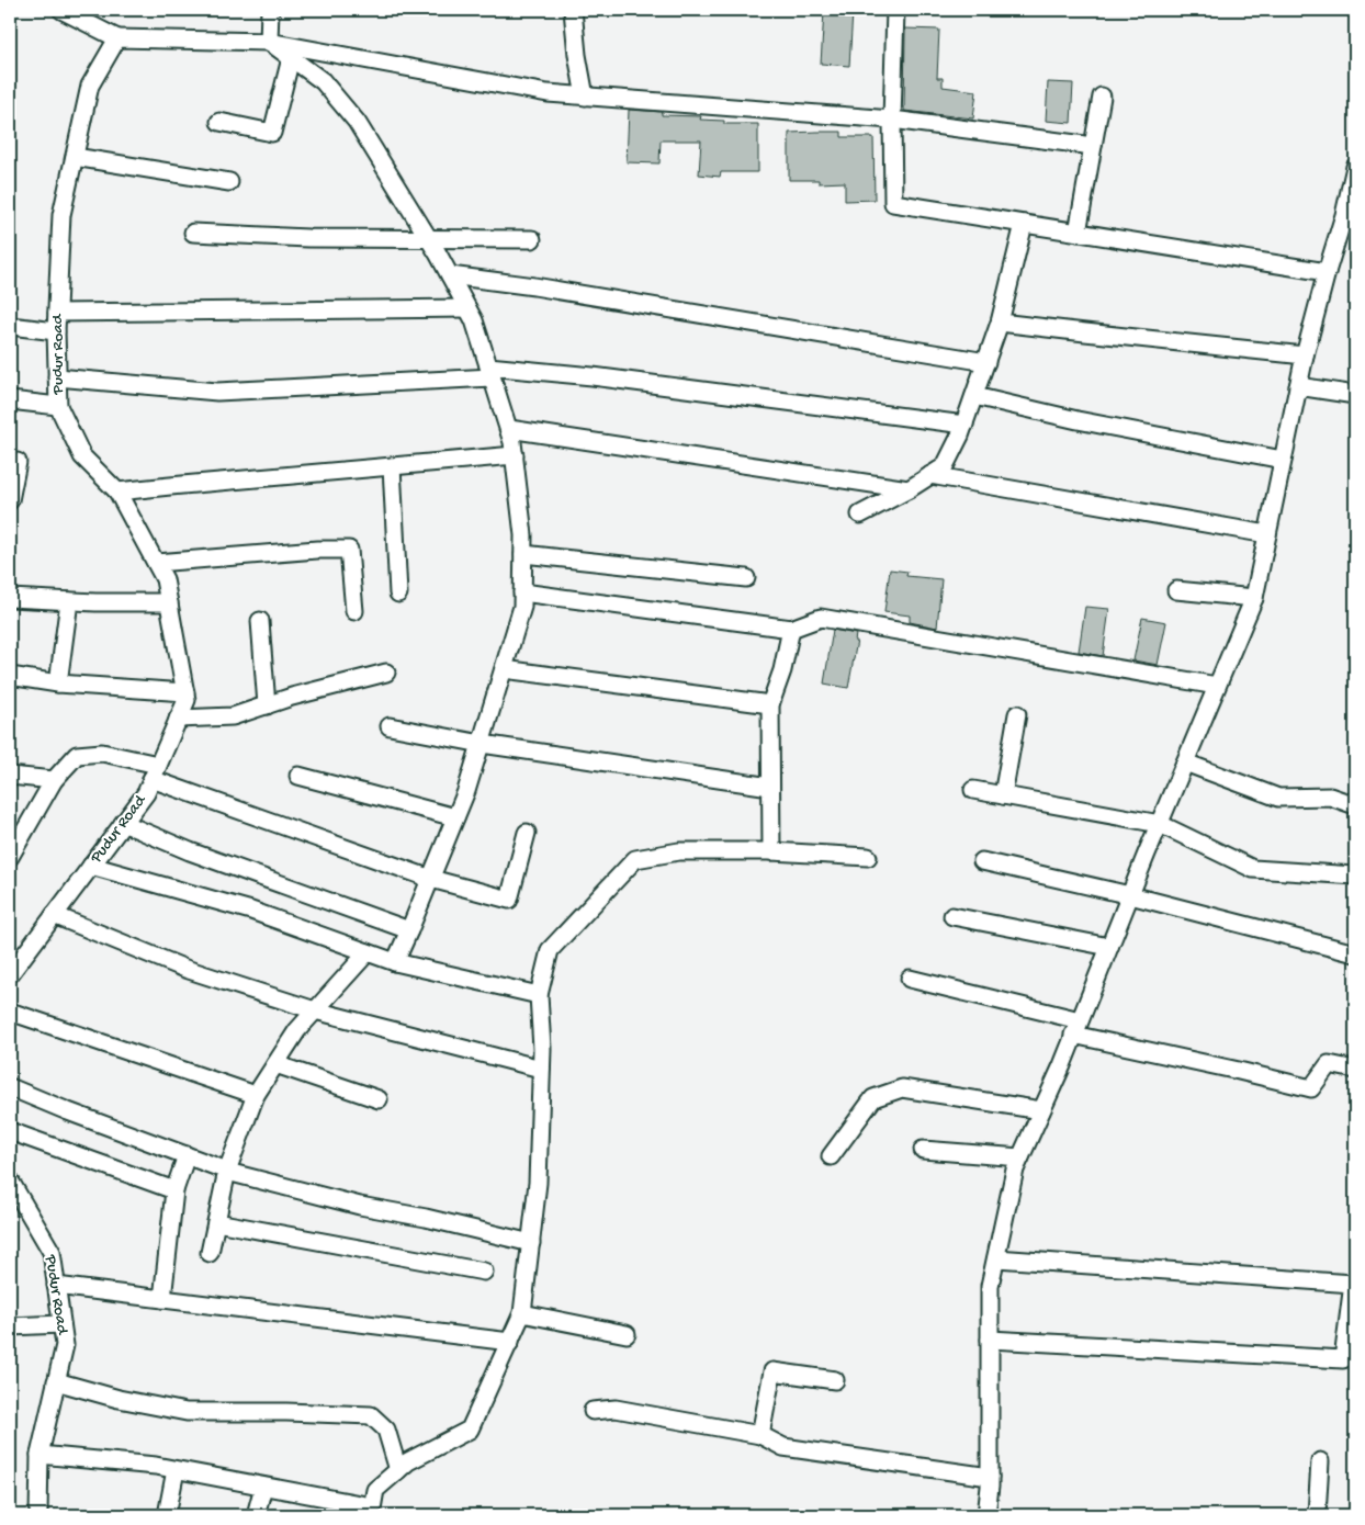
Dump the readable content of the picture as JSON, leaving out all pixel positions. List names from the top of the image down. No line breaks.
{"streets":{"street":["Pudur Road"]}}
